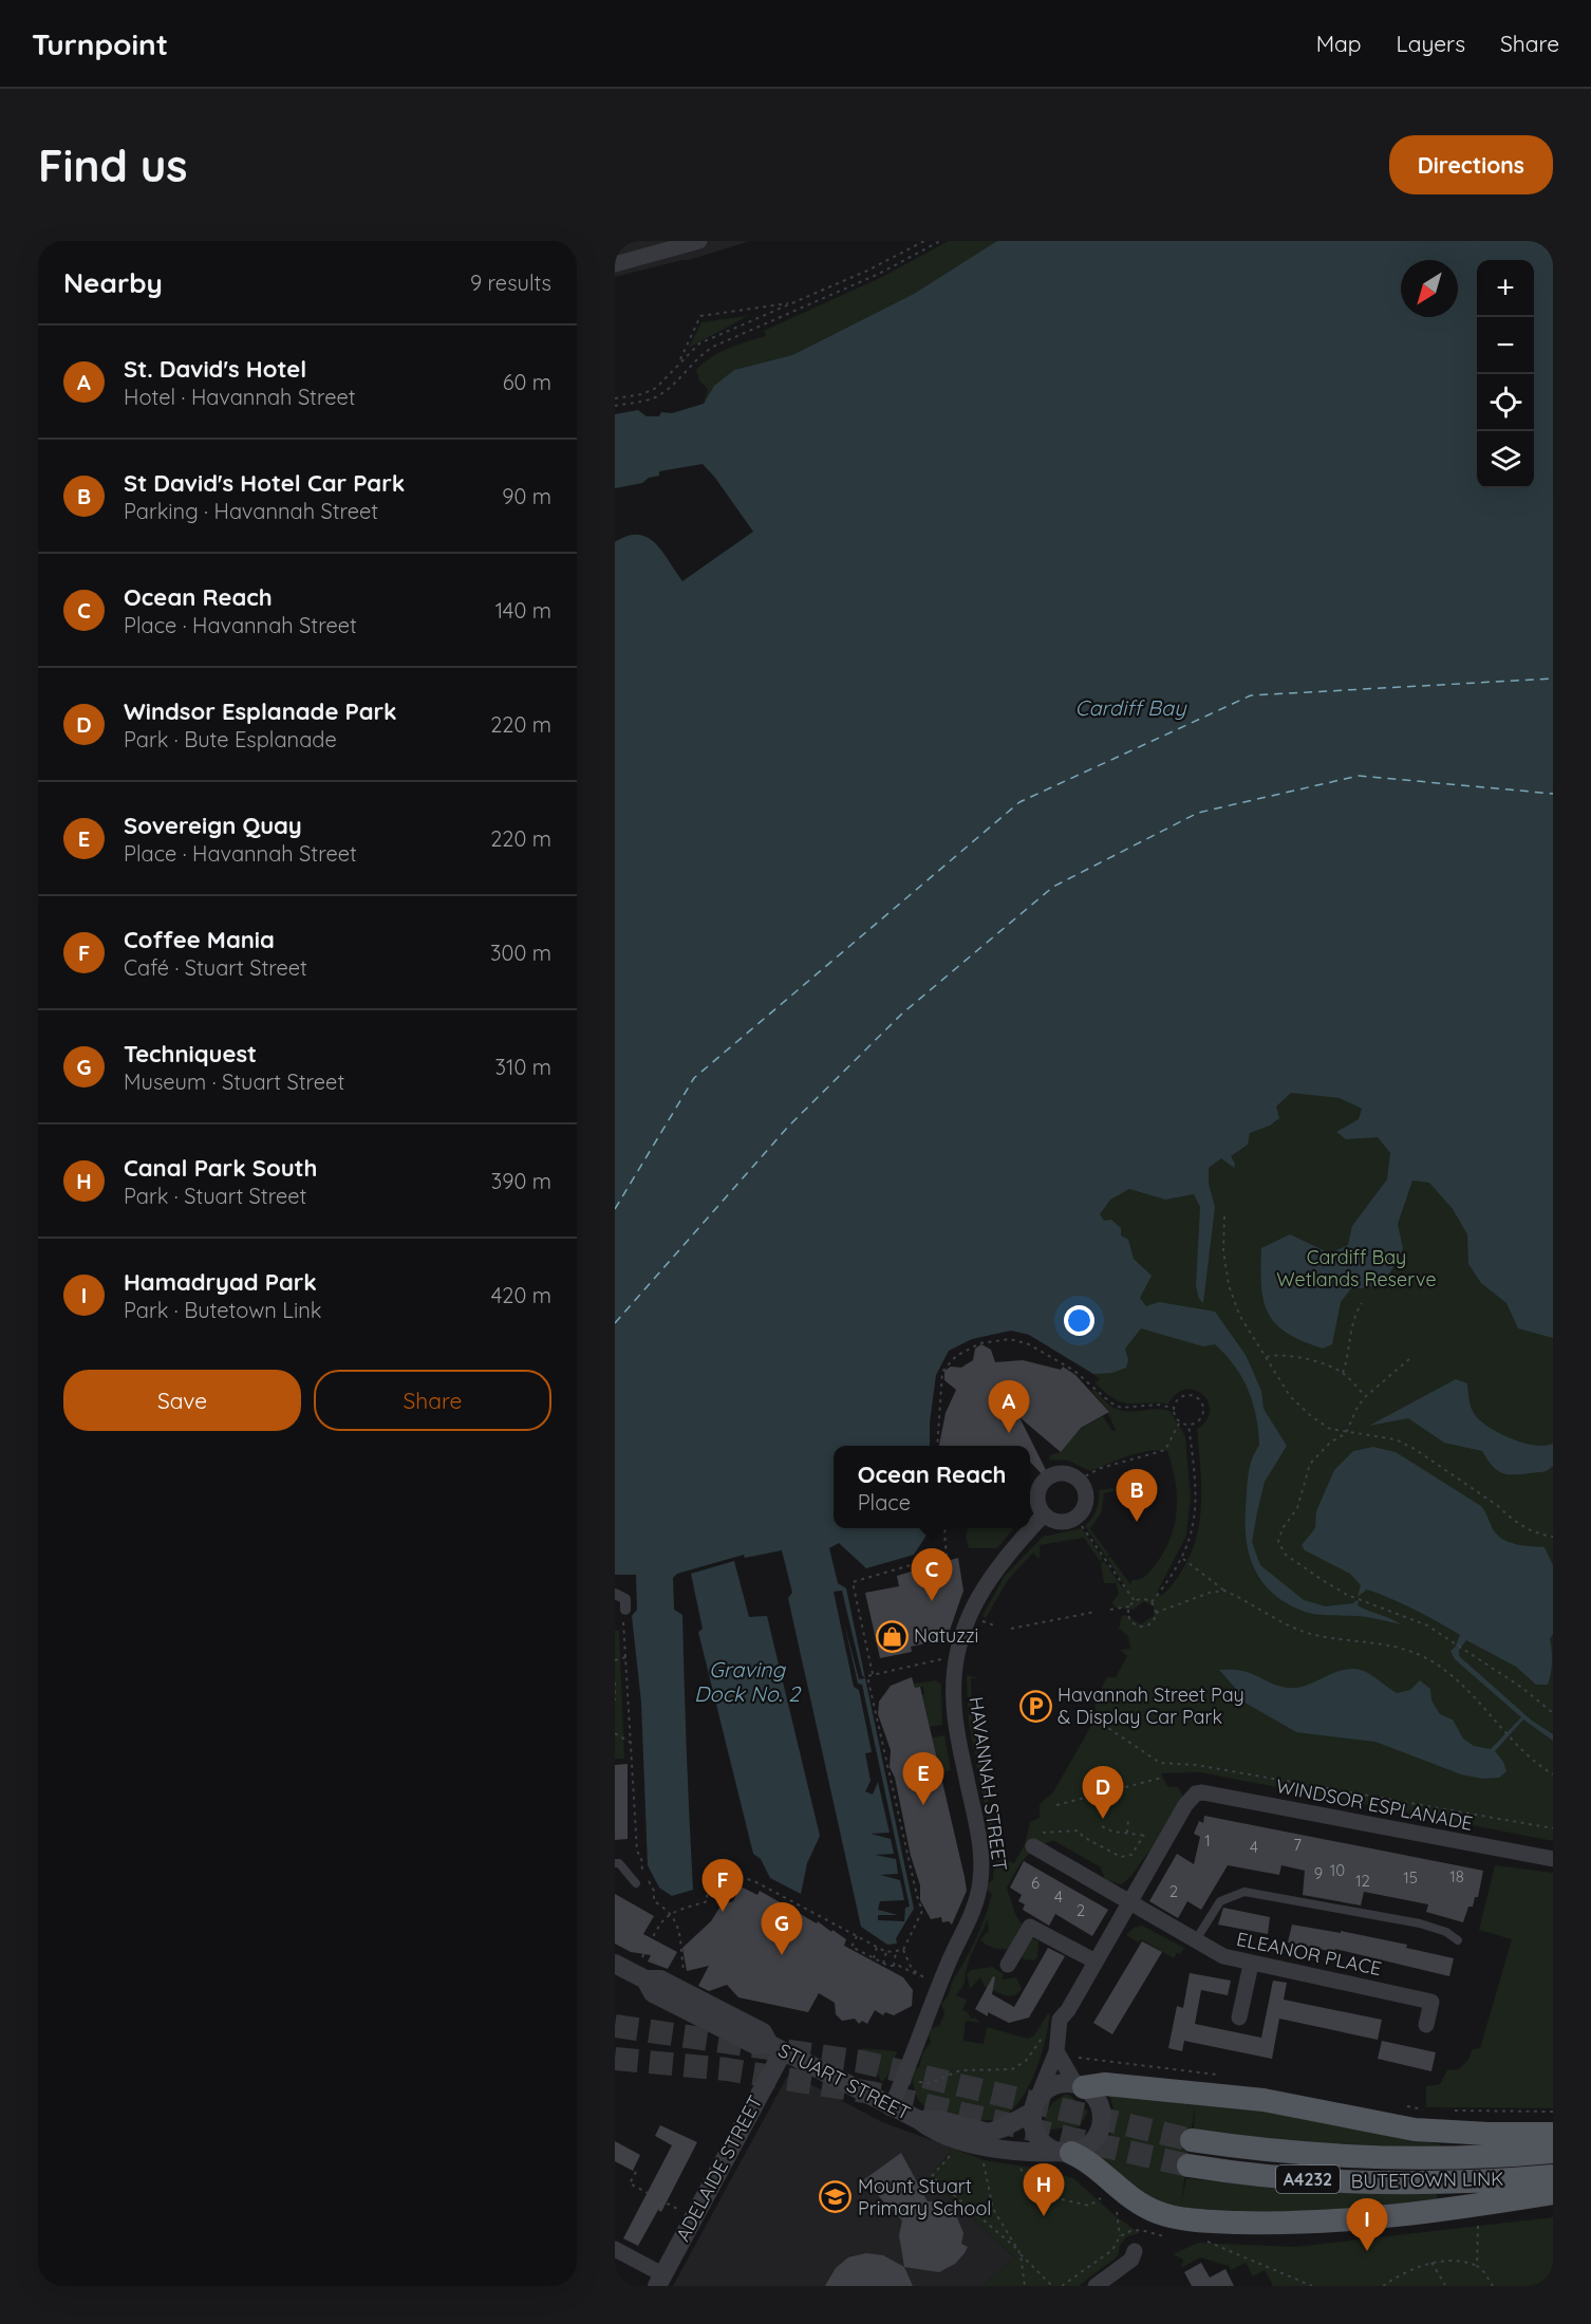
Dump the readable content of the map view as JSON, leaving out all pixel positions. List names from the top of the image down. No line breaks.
{"streets":{"main road":["A4232","BUTETOWN LINK"],"street":["HAVANNAH STREET","WINDSOR ESPLANADE","ELEANOR PLACE","STUART STREET","ADELAIDE STREET"]},"crossings":[["HAVANNAH STREET","STUART STREET"],["WINDSOR ESPLANADE","ELEANOR PLACE"],["STUART STREET","ADELAIDE STREET"]],"water":["Cardiff Bay","Graving Dock No. 2"],"parks":["Cardiff Bay Wetlands Reserve"],"places":{"shop":["Natuzzi"],"parking":["Havannah Street Pay & Display Car Park"],"school or university":["Mount Stuart Primary School"]},"house_numbers":["1","7","4","10","9","18","15","12","6","2","4","2"],"north":"bottom left","page":{"header":"Turnpoint","nav":["Map","Layers","Share"],"buttons":["Directions",["Save","Share"]],"title":"Find us","heading":["Nearby","9 results"],"map_buttons":["+","−"],"list":[{"mark":"A","name":"St. David's Hotel","note":"Hotel · Havannah Street","value":"60 m"},{"mark":"B","name":"St David's Hotel Car Park","note":"Parking · Havannah Street","value":"90 m"},{"mark":"C","name":"Ocean Reach","note":"Place · Havannah Street","value":"140 m"},{"mark":"D","name":"Windsor Esplanade Park","note":"Park · Bute Esplanade","value":"220 m"},{"mark":"E","name":"Sovereign Quay","note":"Place · Havannah Street","value":"220 m"},{"mark":"F","name":"Coffee Mania","note":"Café · Stuart Street","value":"300 m"},{"mark":"G","name":"Techniquest","note":"Museum · Stuart Street","value":"310 m"},{"mark":"H","name":"Canal Park South","note":"Park · Stuart Street","value":"390 m"},{"mark":"I","name":"Hamadryad Park","note":"Park · Butetown Link","value":"420 m"}],"pins":["A","B","C","E","D","F","G","H","I"],"popup":["Ocean Reach","Place"]}}
